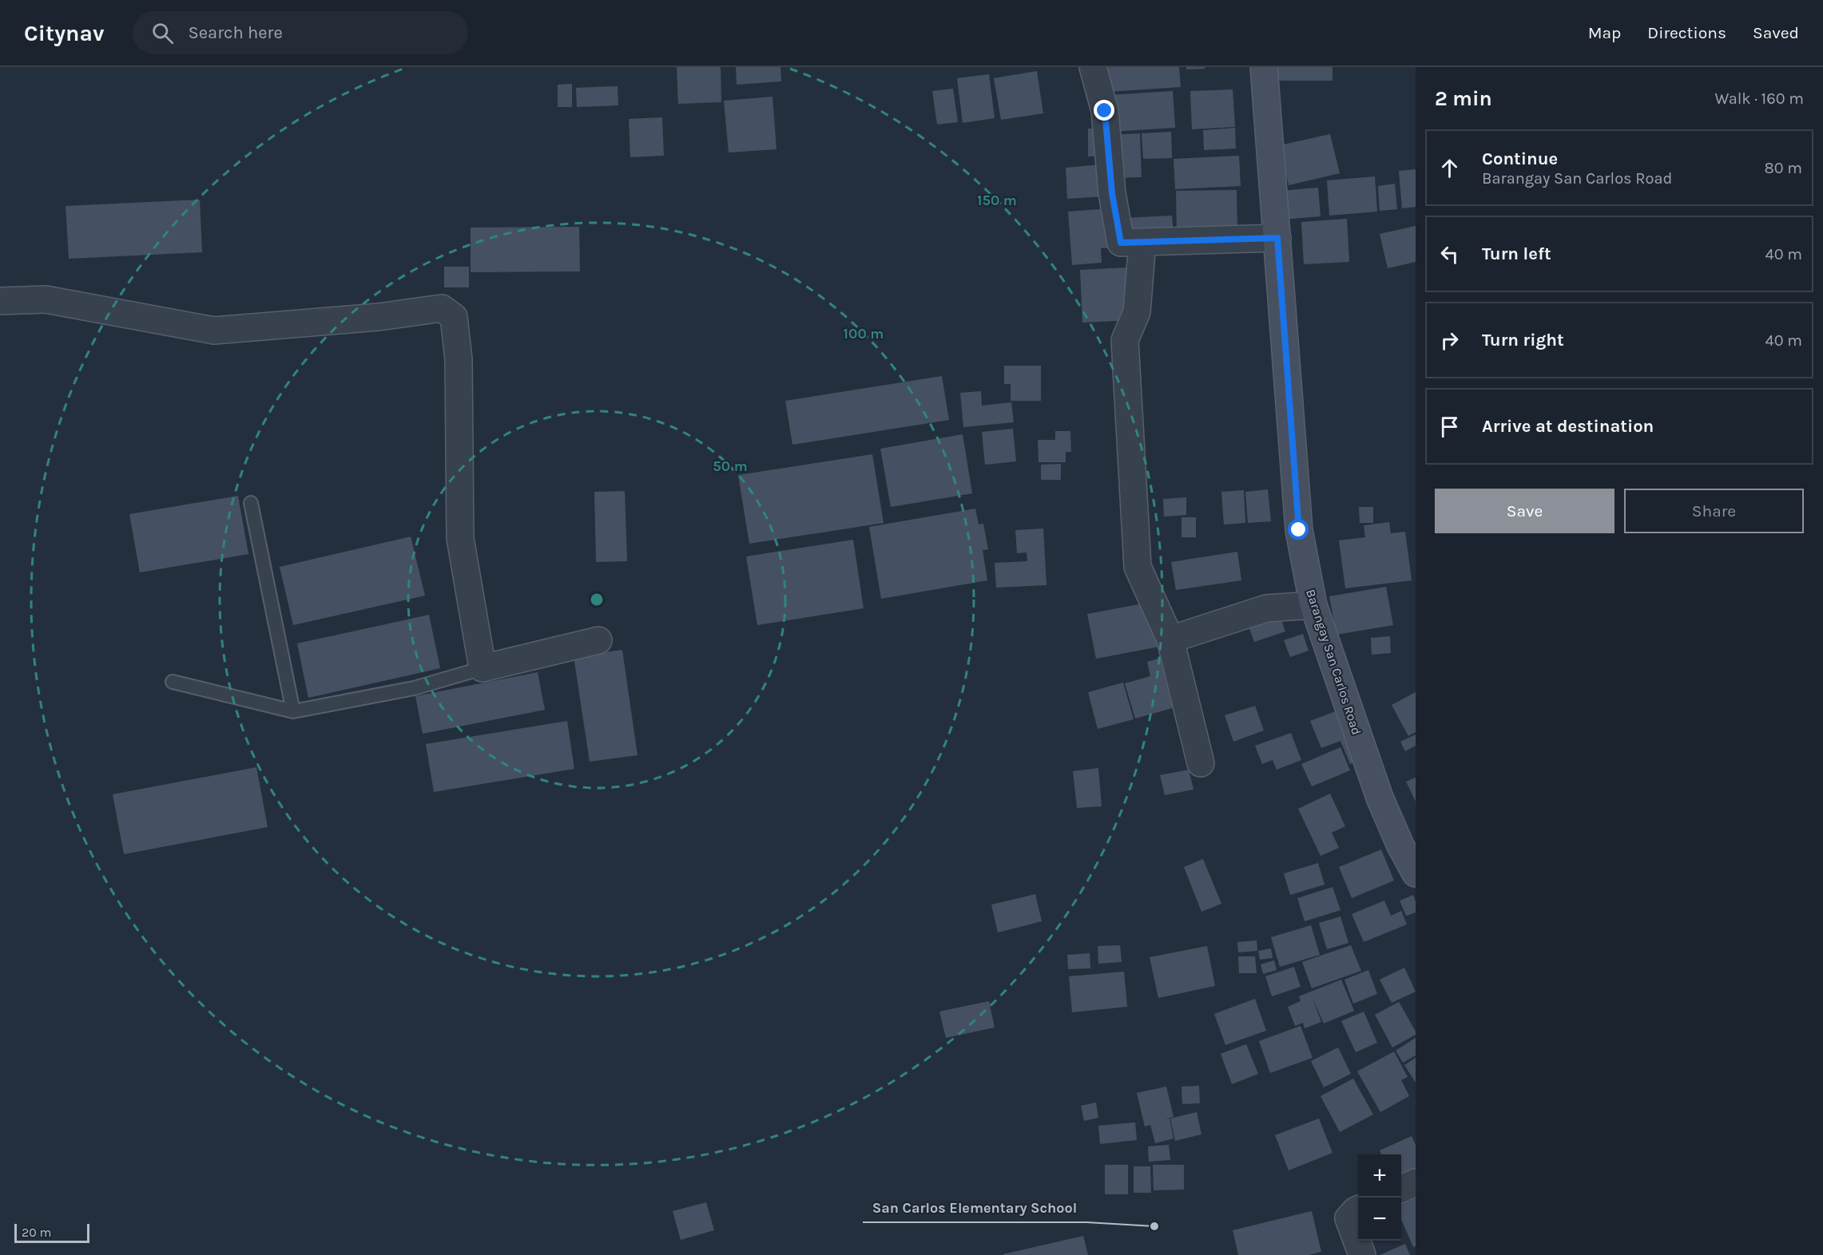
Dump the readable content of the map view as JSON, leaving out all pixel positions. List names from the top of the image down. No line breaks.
{"streets":{"street":["Barangay San Carlos Road"]},"places":["San Carlos Elementary School"],"scale_bar":"20 m","page":{"header":"Citynav","search":"Search here","nav":["Map","Directions","Saved"],"heading":["2 min","Walk · 160 m"],"list":[["Continue","Barangay San Carlos Road","80 m"],["Turn left","40 m"],["Turn right","40 m"],"Arrive at destination"],"buttons":["Save","Share"],"map_buttons":["+","−"],"scale":"20 m"},"rings":["150 m","100 m","50 m"]}
